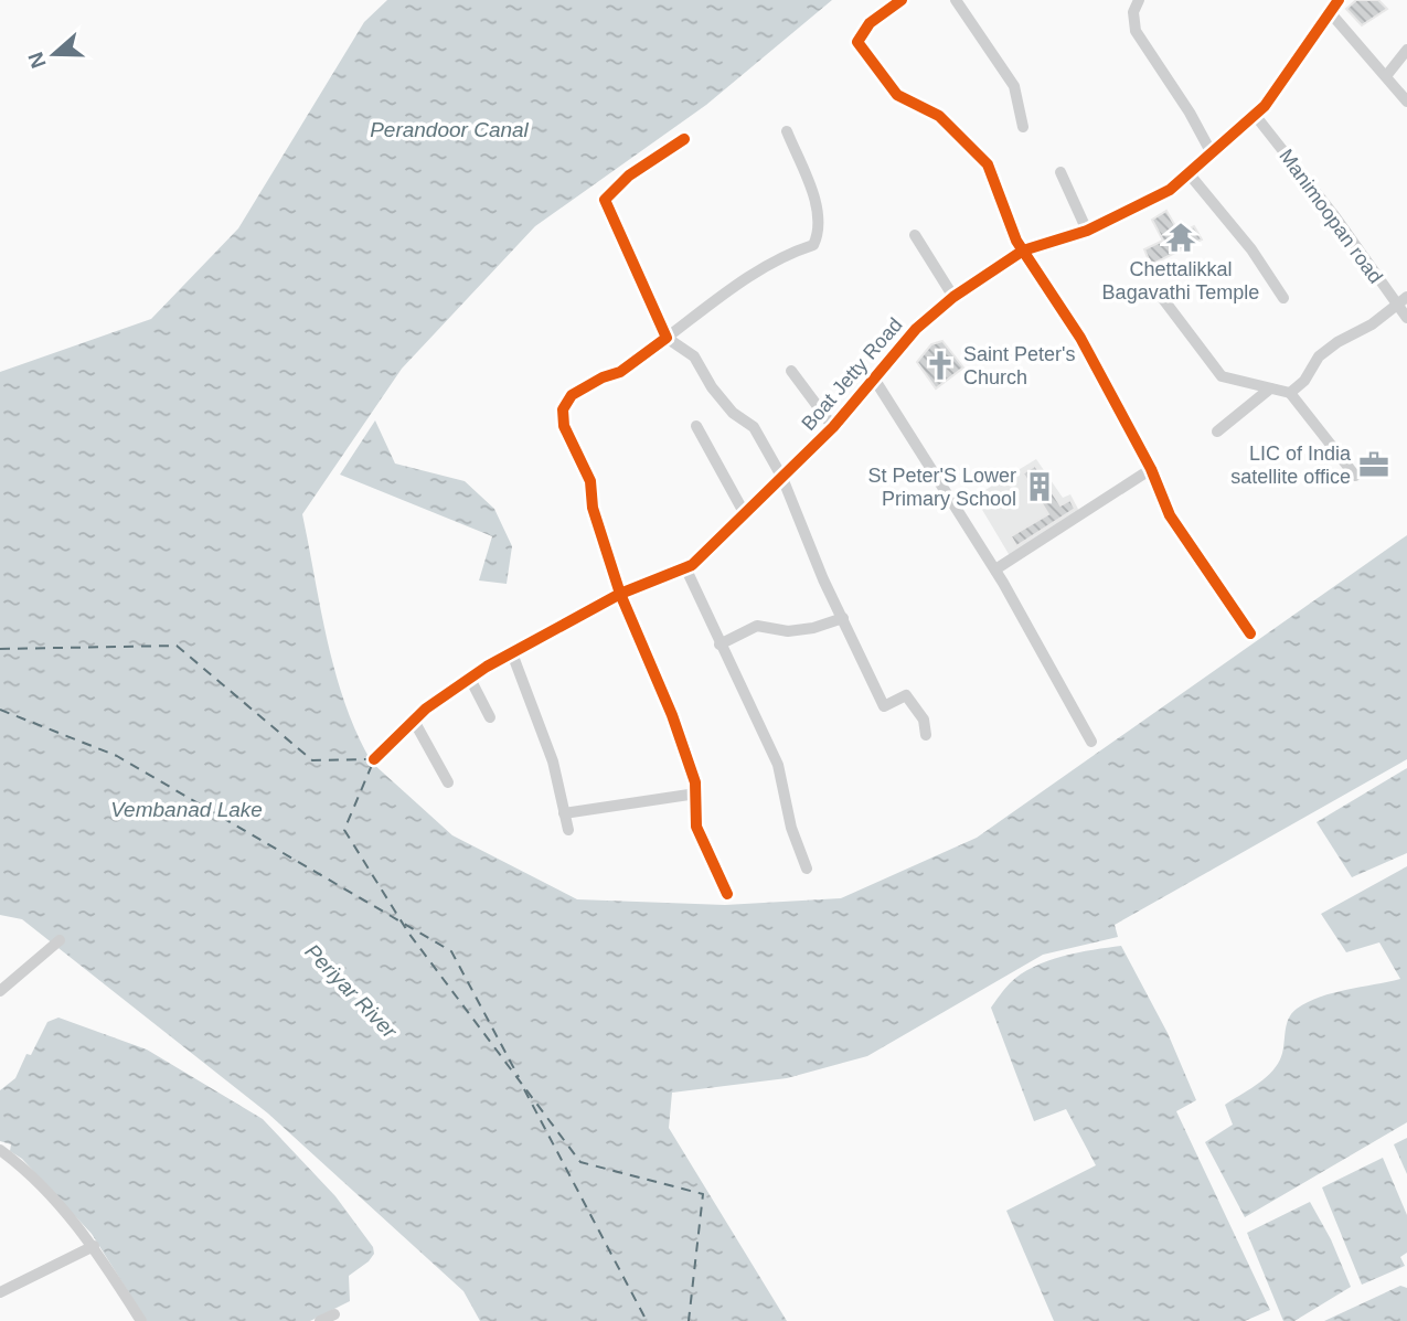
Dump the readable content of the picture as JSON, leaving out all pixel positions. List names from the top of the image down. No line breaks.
{"streets":{"street":["Manimoopan road","Boat Jetty Road"]},"crossings":[["Manimoopan road","Boat Jetty Road"]],"water":["Perandoor Canal","Vembanad Lake","Periyar River"],"places":{"temple":["Chettalikkal Bagavathi Temple"],"church":["Saint Peter's Church"],"office":["LIC of India satellite office"],"building":["St Peter'S Lower Primary School"]},"north":"left"}
